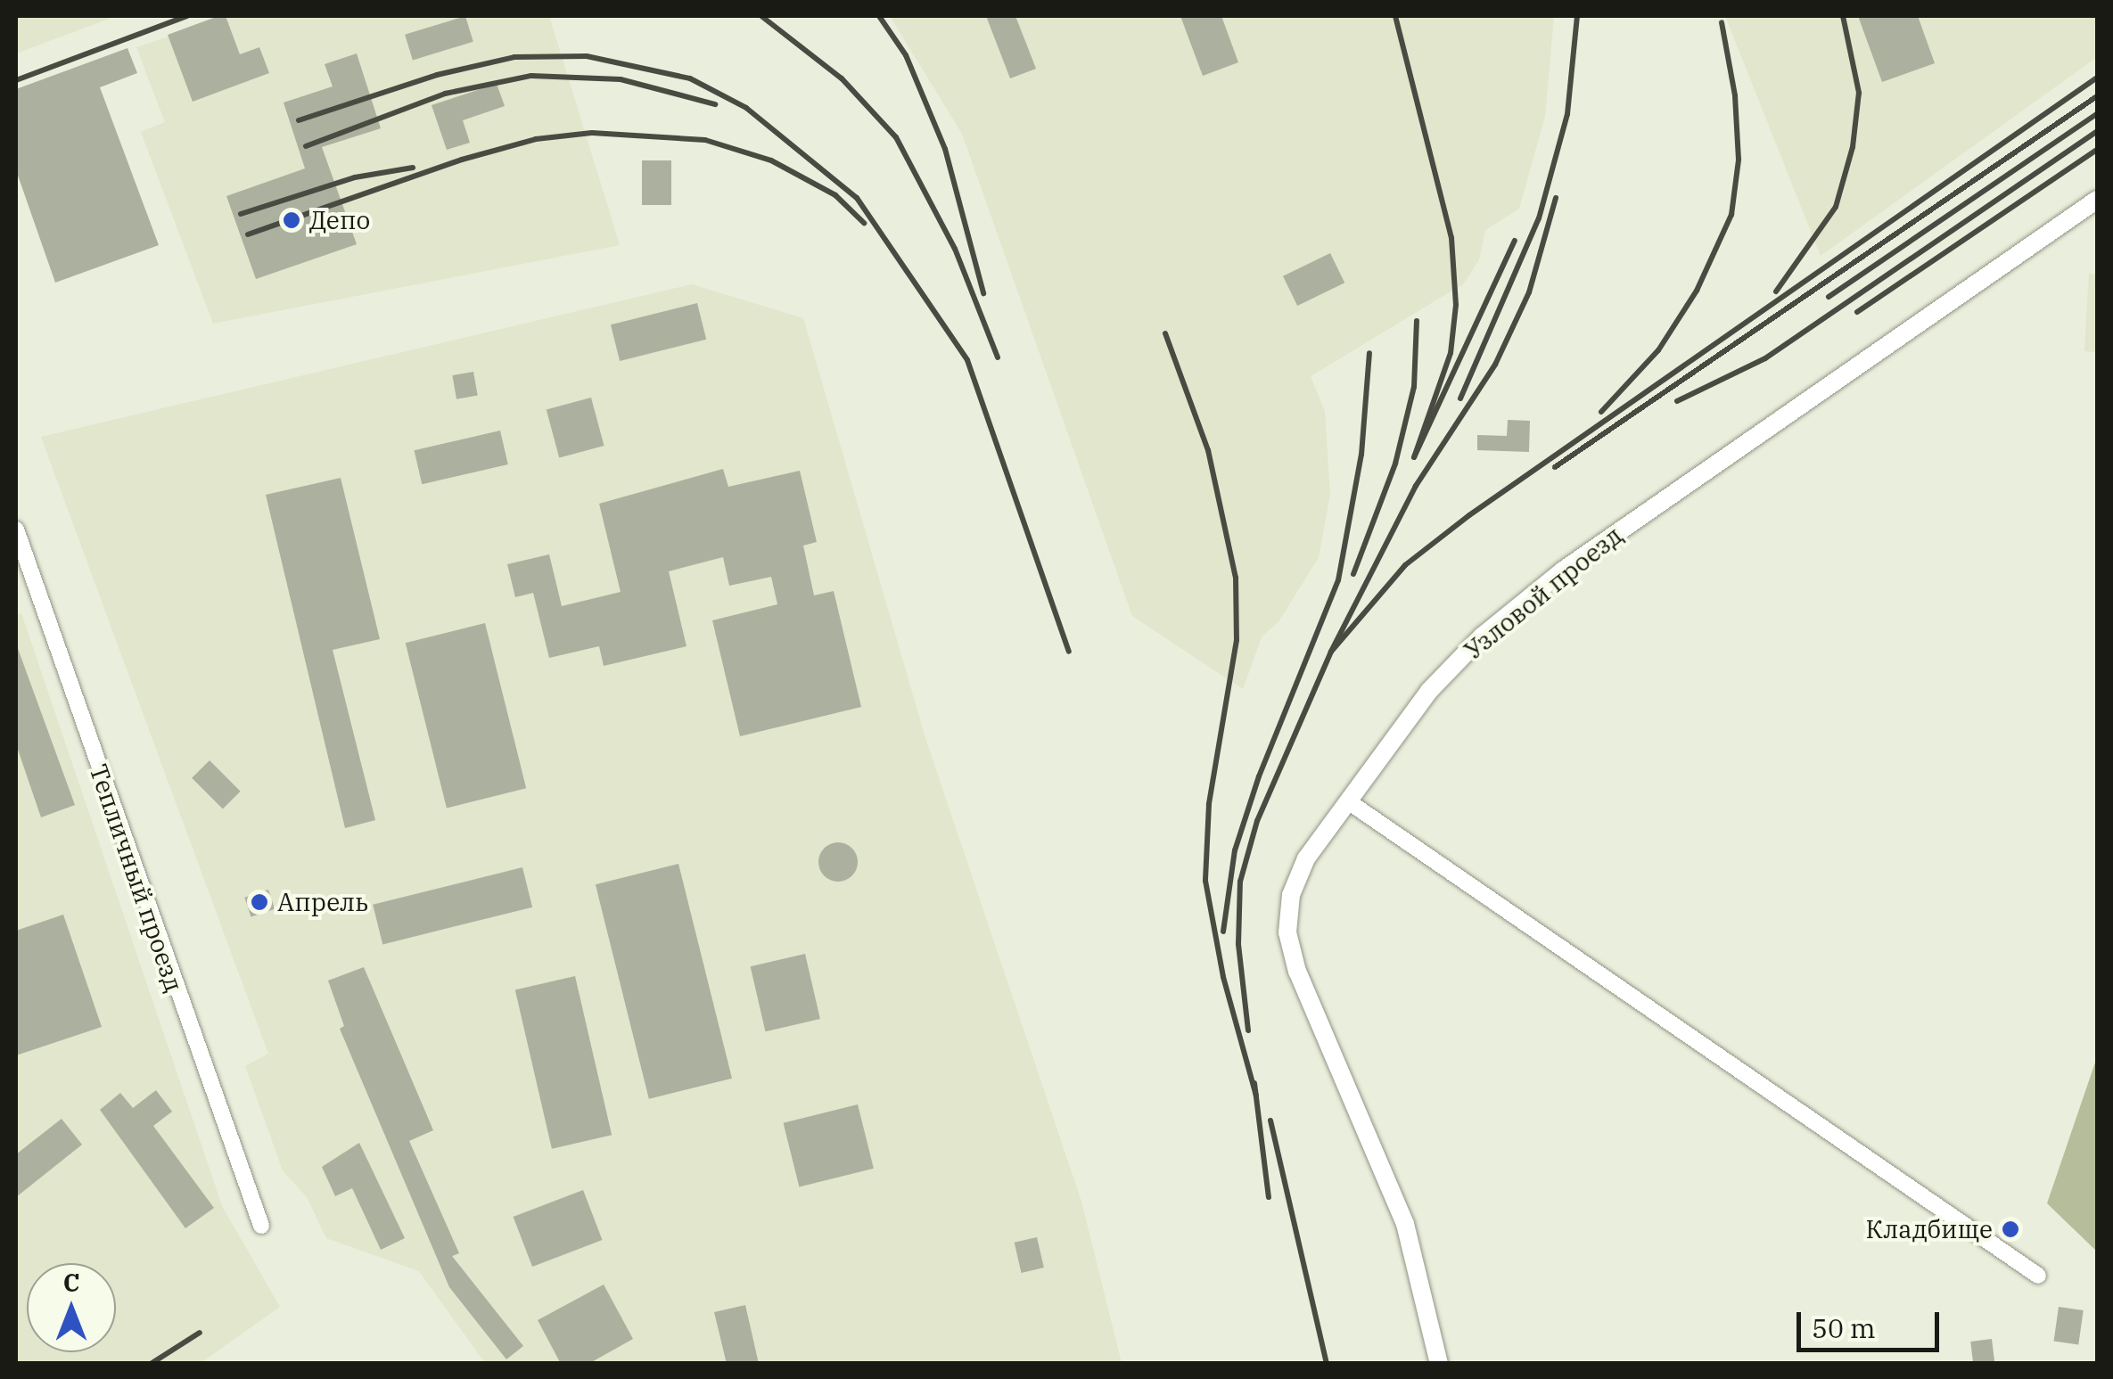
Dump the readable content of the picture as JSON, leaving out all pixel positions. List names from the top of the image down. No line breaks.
{"streets":{"street":["Узловой проезд","Тепличный проезд"]},"places":["Депо","Апрель","Кладбище"],"scale_bar":"50 m","north":"top"}
